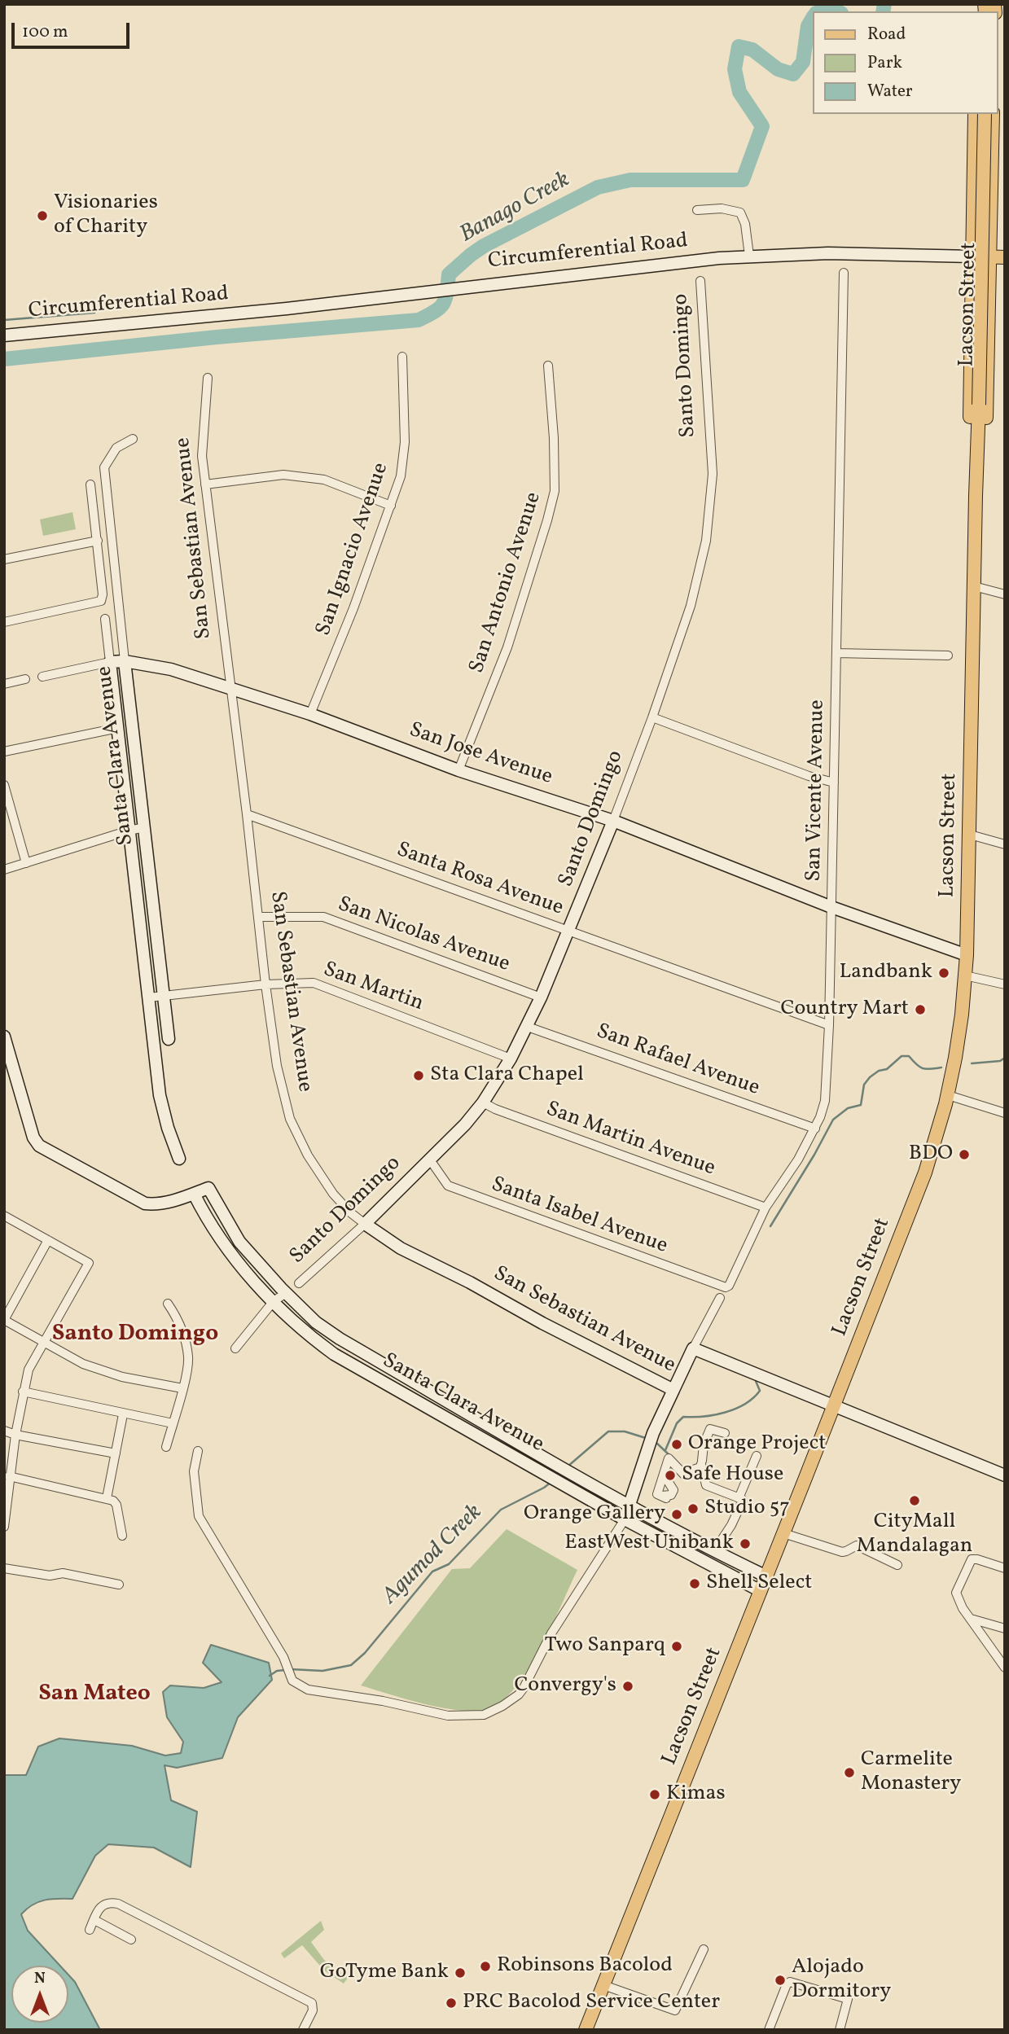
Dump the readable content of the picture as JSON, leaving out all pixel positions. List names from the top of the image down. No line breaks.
{"streets":{"main road":["Lacson Street"],"street":["Circumferential Road","Santo Domingo","San Sebastian Avenue","San Ignacio Avenue","San Antonio Avenue","San Jose Avenue","Santa Clara Avenue","San Vicente Avenue","Santa Rosa Avenue","San Nicolas Avenue","San Martin","San Rafael Avenue","San Martin Avenue","Santa Isabel Avenue"]},"crossings":[["Circumferential Road","Lacson Street"],["Lacson Street","San Jose Avenue"],["Lacson Street","Santa Clara Avenue"],["Santo Domingo","San Sebastian Avenue"],["Santo Domingo","San Jose Avenue"],["Santo Domingo","Santa Rosa Avenue"],["Santo Domingo","San Nicolas Avenue"],["Santo Domingo","San Martin"],["Santo Domingo","San Rafael Avenue"],["Santo Domingo","San Martin Avenue"],["Santo Domingo","Santa Isabel Avenue"],["San Sebastian Avenue","San Jose Avenue"],["San Sebastian Avenue","Santa Clara Avenue"],["San Sebastian Avenue","Santa Rosa Avenue"],["San Sebastian Avenue","San Nicolas Avenue"],["San Sebastian Avenue","San Martin"],["San Ignacio Avenue","San Jose Avenue"],["San Antonio Avenue","San Jose Avenue"],["San Jose Avenue","Santa Clara Avenue"],["San Jose Avenue","San Vicente Avenue"],["Santa Clara Avenue","San Martin"],["San Vicente Avenue","Santa Rosa Avenue"],["San Vicente Avenue","San Rafael Avenue"],["San Vicente Avenue","San Martin Avenue"],["San Vicente Avenue","Santa Isabel Avenue"]],"districts":["Santo Domingo","San Mateo"],"water":["Banago Creek","Agumod Creek"],"places":["Visionaries of Charity","Landbank","Country Mart","Sta Clara Chapel","BDO","Orange Project","Safe House","CityMall Mandalagan","Studio 57","Orange Gallery","EastWest Unibank","Shell Select","Two Sanparq","Convergy's","Carmelite Monastery","Kimas","Robinsons Bacolod","GoTyme Bank","Alojado Dormitory","PRC Bacolod Service Center"],"legend":["Road","Park","Water"],"scale_bar":"100 m","north":"top"}
